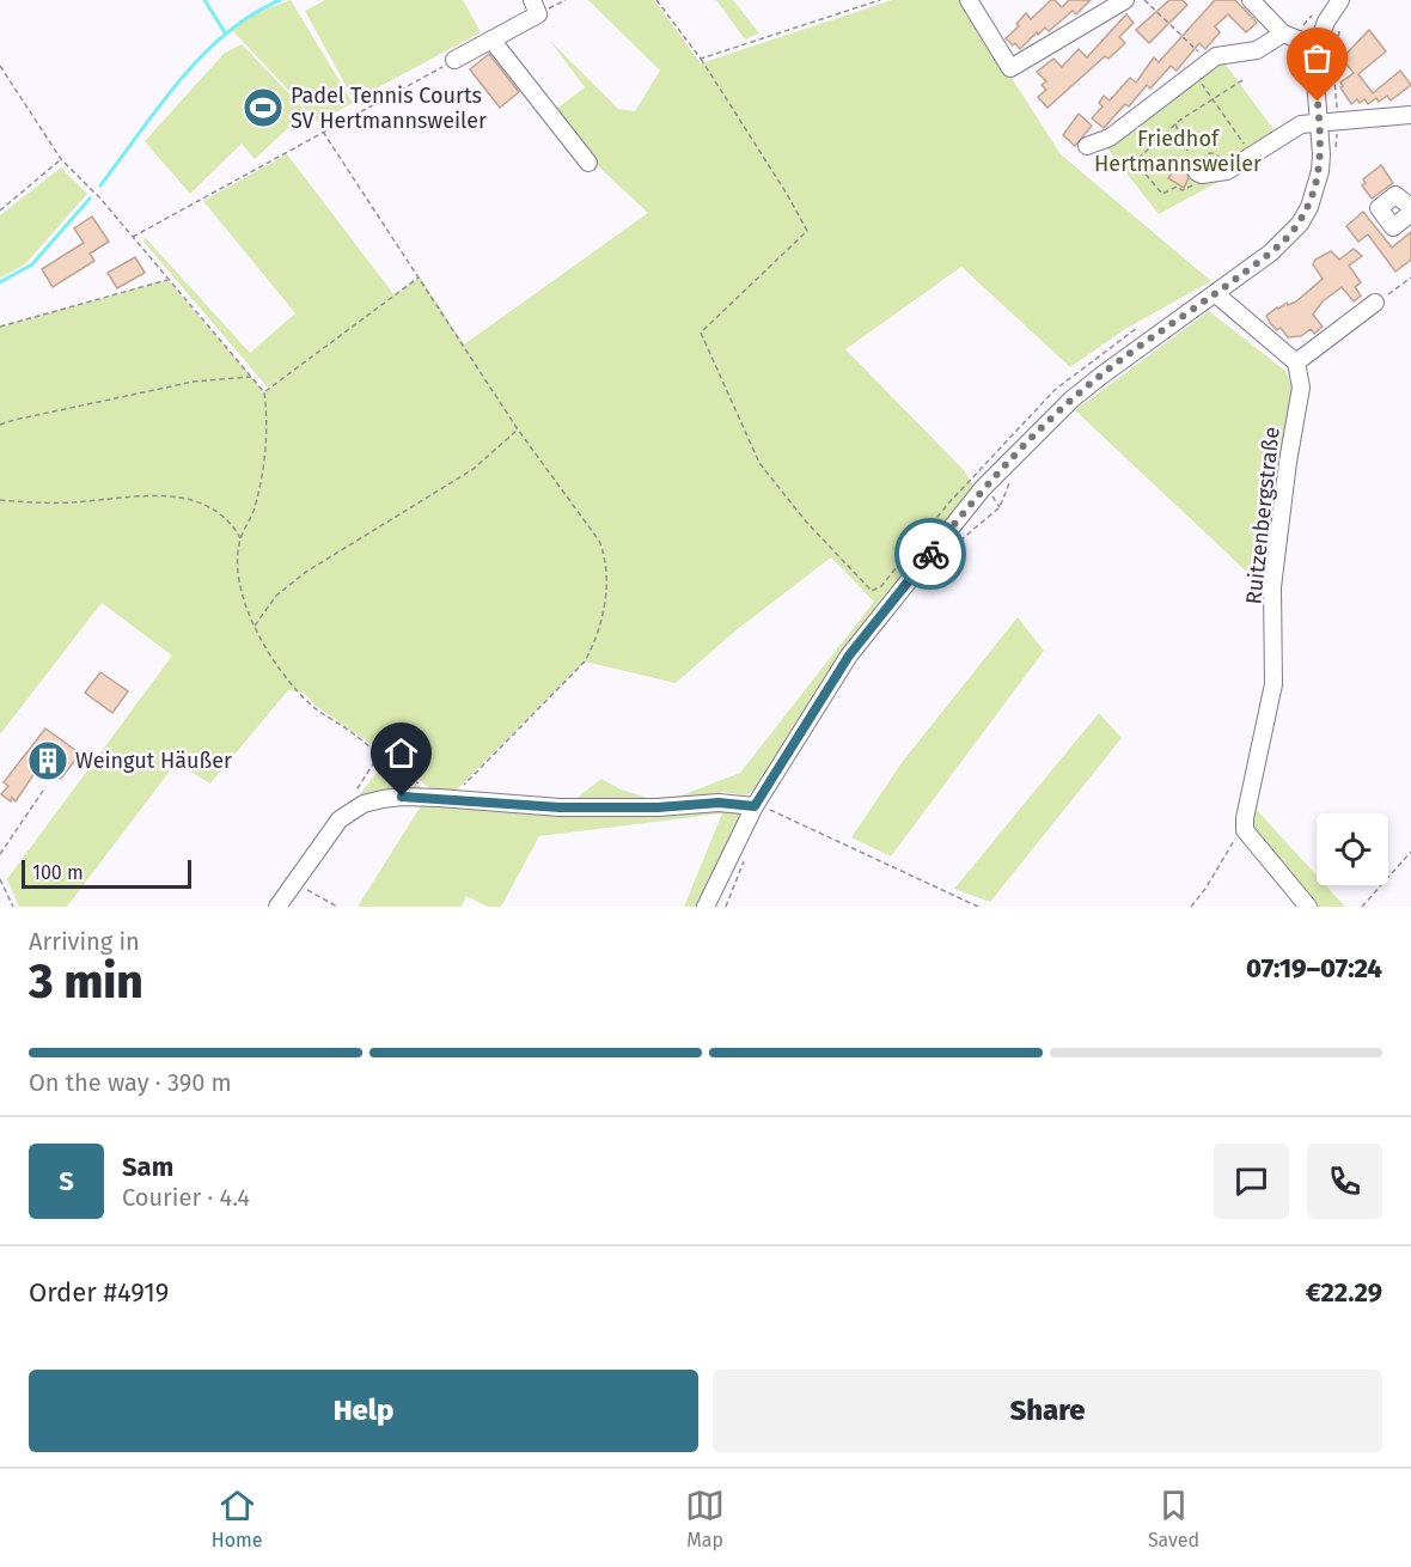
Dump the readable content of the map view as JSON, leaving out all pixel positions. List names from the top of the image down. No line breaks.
{"streets":{"street":["Ruitzenbergstraße"]},"parks":["Friedhof Hertmannsweiler"],"places":{"sports":["Padel Tennis Courts SV Hertmannsweiler"],"building":["Weingut Häußer"]},"scale_bar":"100 m","page":{"scale":"100 m","heading":["3 min","Arriving in","07:19–07:24"],"panel":["Sam","Courier · 4.4","Order #4919","€22.29"],"bar":"On the way · 390 m","round":"S","buttons":["Help","Share"],"tabs":["Home","Map","Saved"]}}
